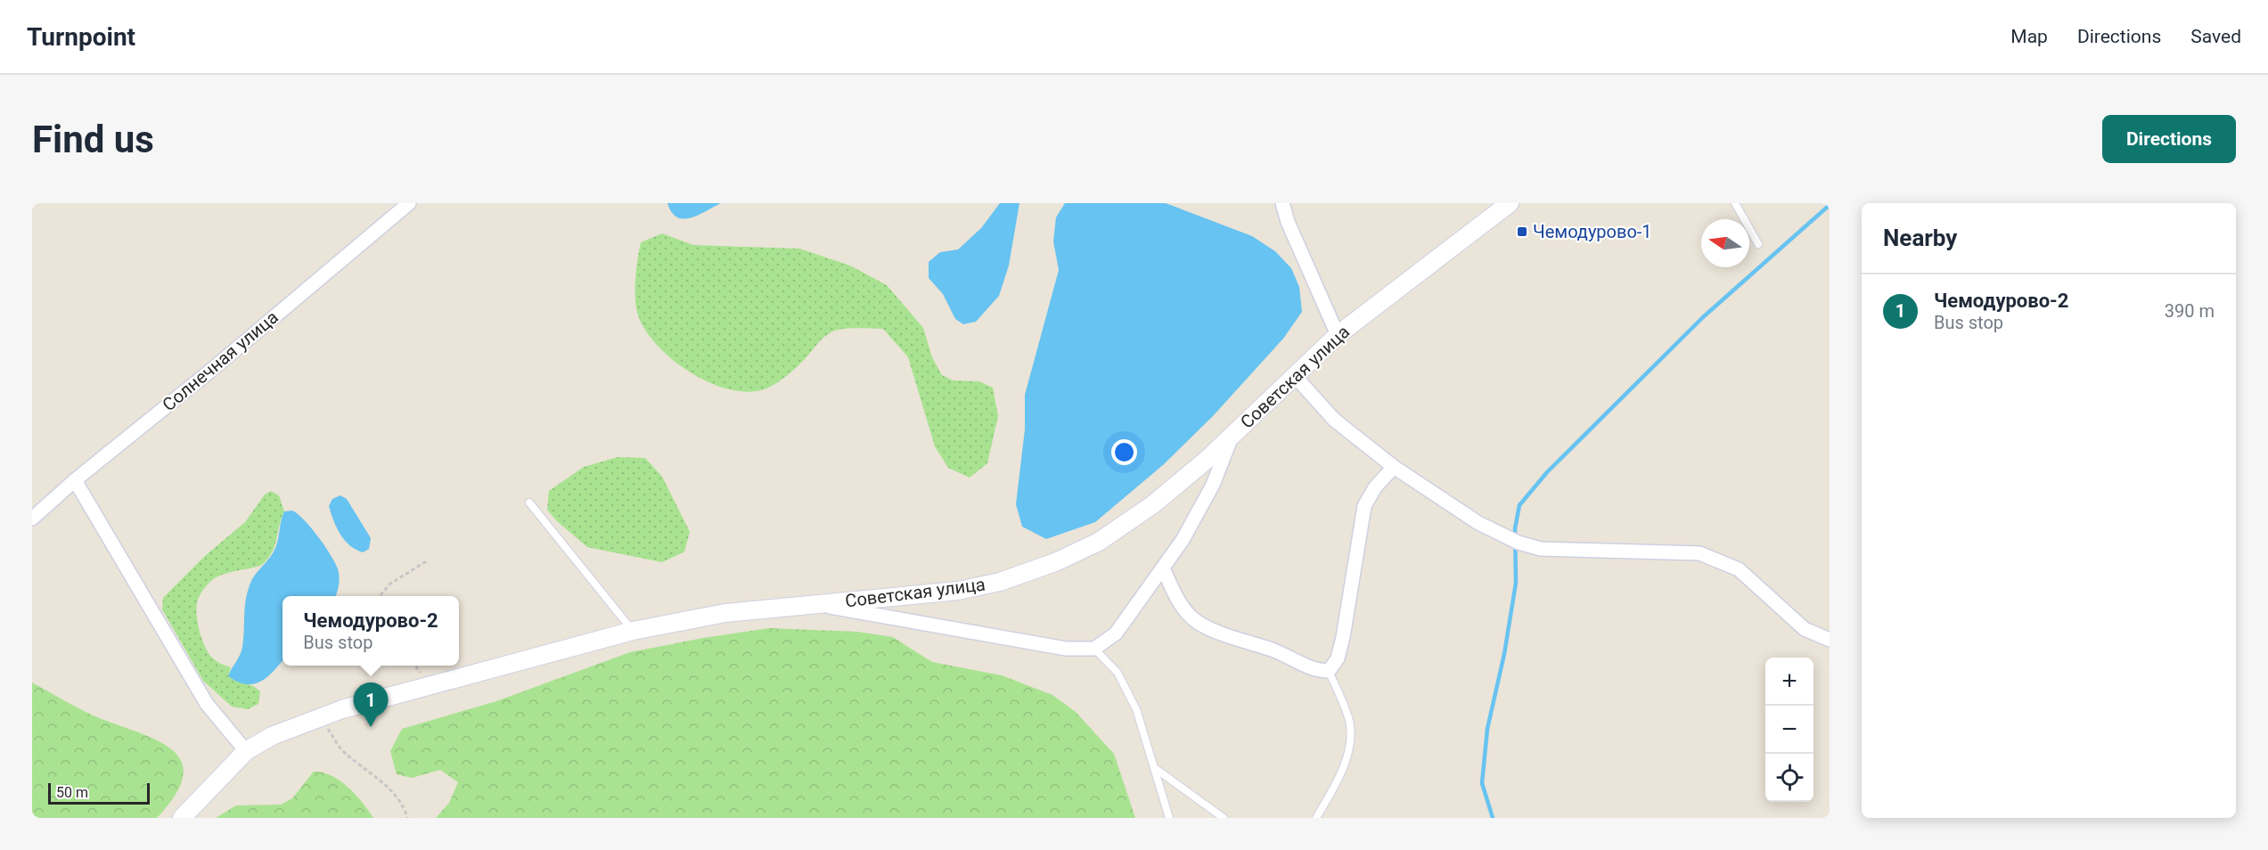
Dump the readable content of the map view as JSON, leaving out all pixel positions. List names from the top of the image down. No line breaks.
{"streets":{"street":["Солнечная улица","Советская улица"]},"places":{"transit":["Чемодурово-1"]},"scale_bar":"50 m","north":"left","page":{"header":"Turnpoint","nav":["Map","Directions","Saved"],"buttons":"Directions","title":"Find us","heading":"Nearby","list":[{"mark":"1","name":"Чемодурово-2","note":"Bus stop","value":"390 m"}],"popup":["Чемодурово-2","Bus stop"],"map_buttons":["+","−"],"pins":"1","scale":"50 m"}}
